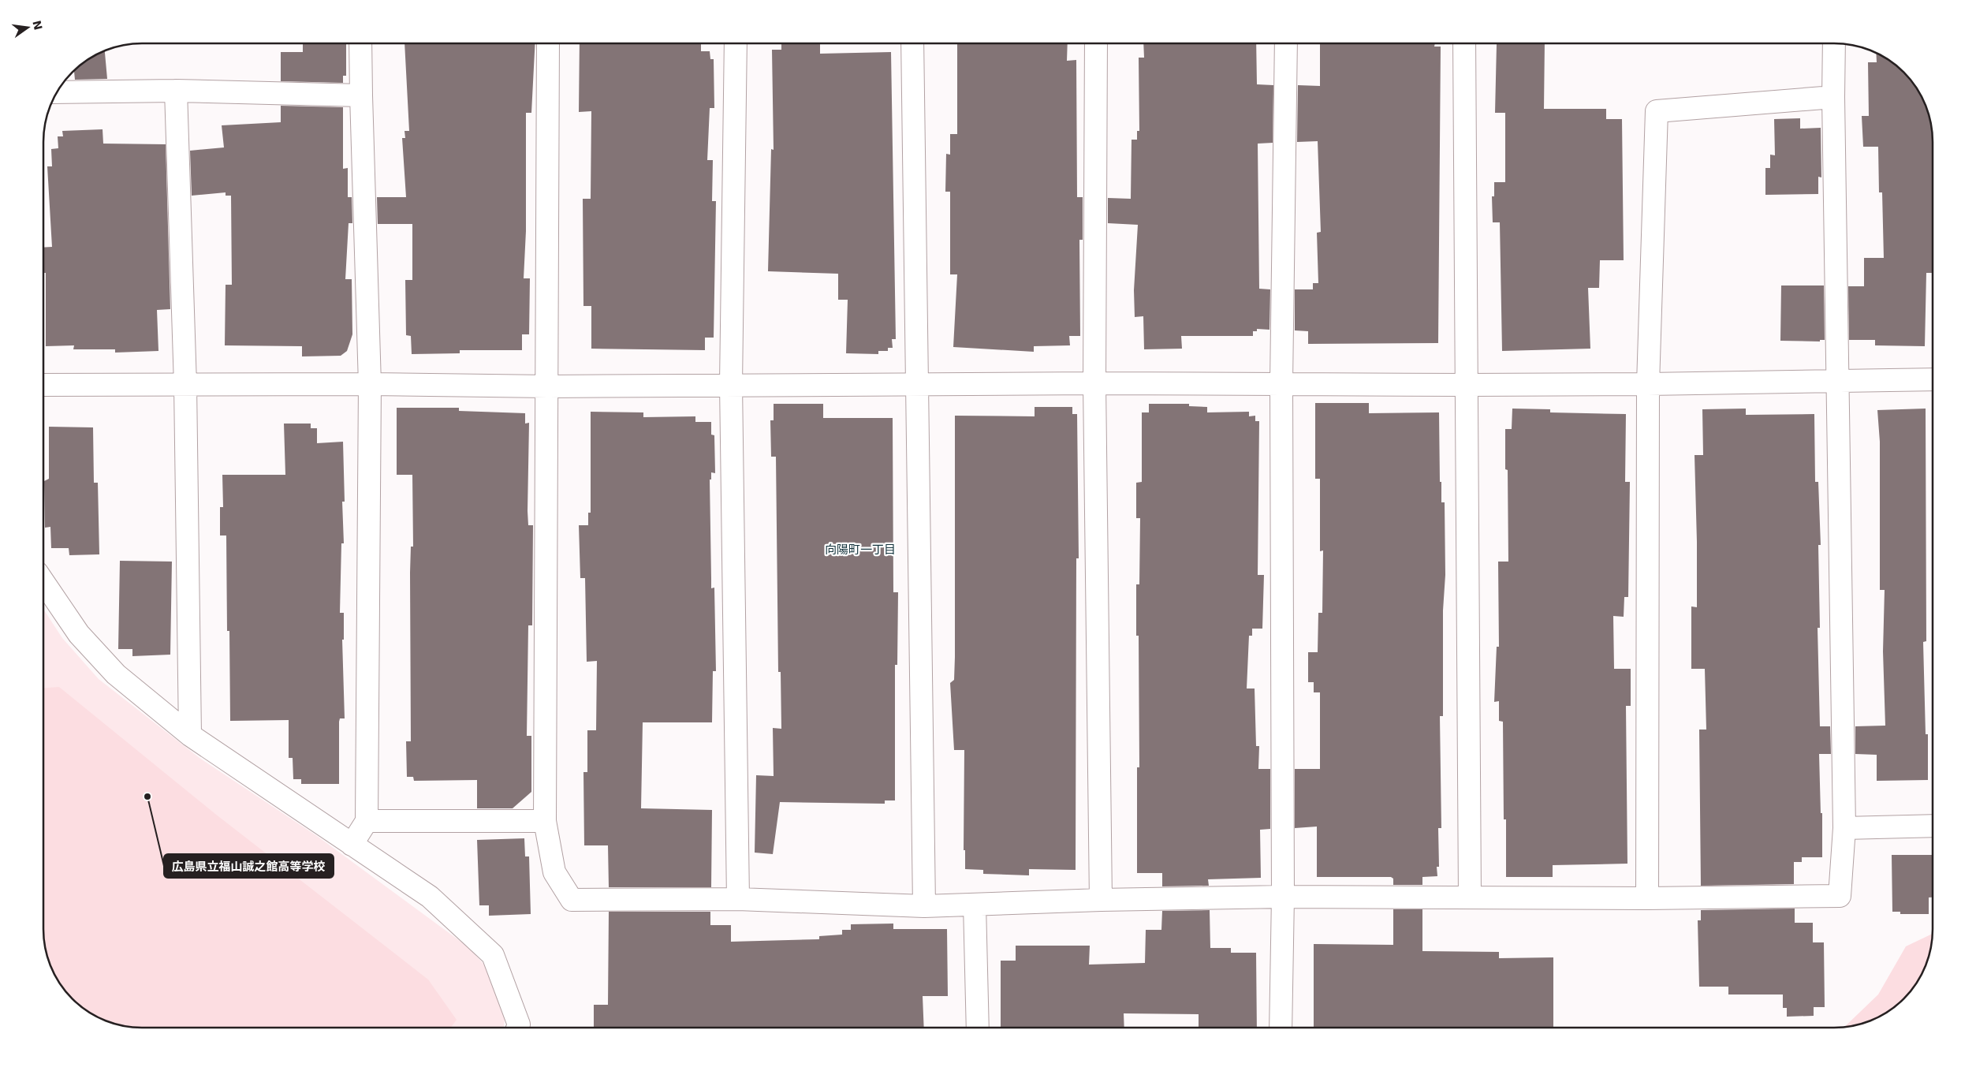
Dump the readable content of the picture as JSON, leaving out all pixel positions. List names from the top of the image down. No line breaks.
{"districts":["向陽町一丁目"],"places":["広島県立福山誠之館高等学校"],"north":"right"}
